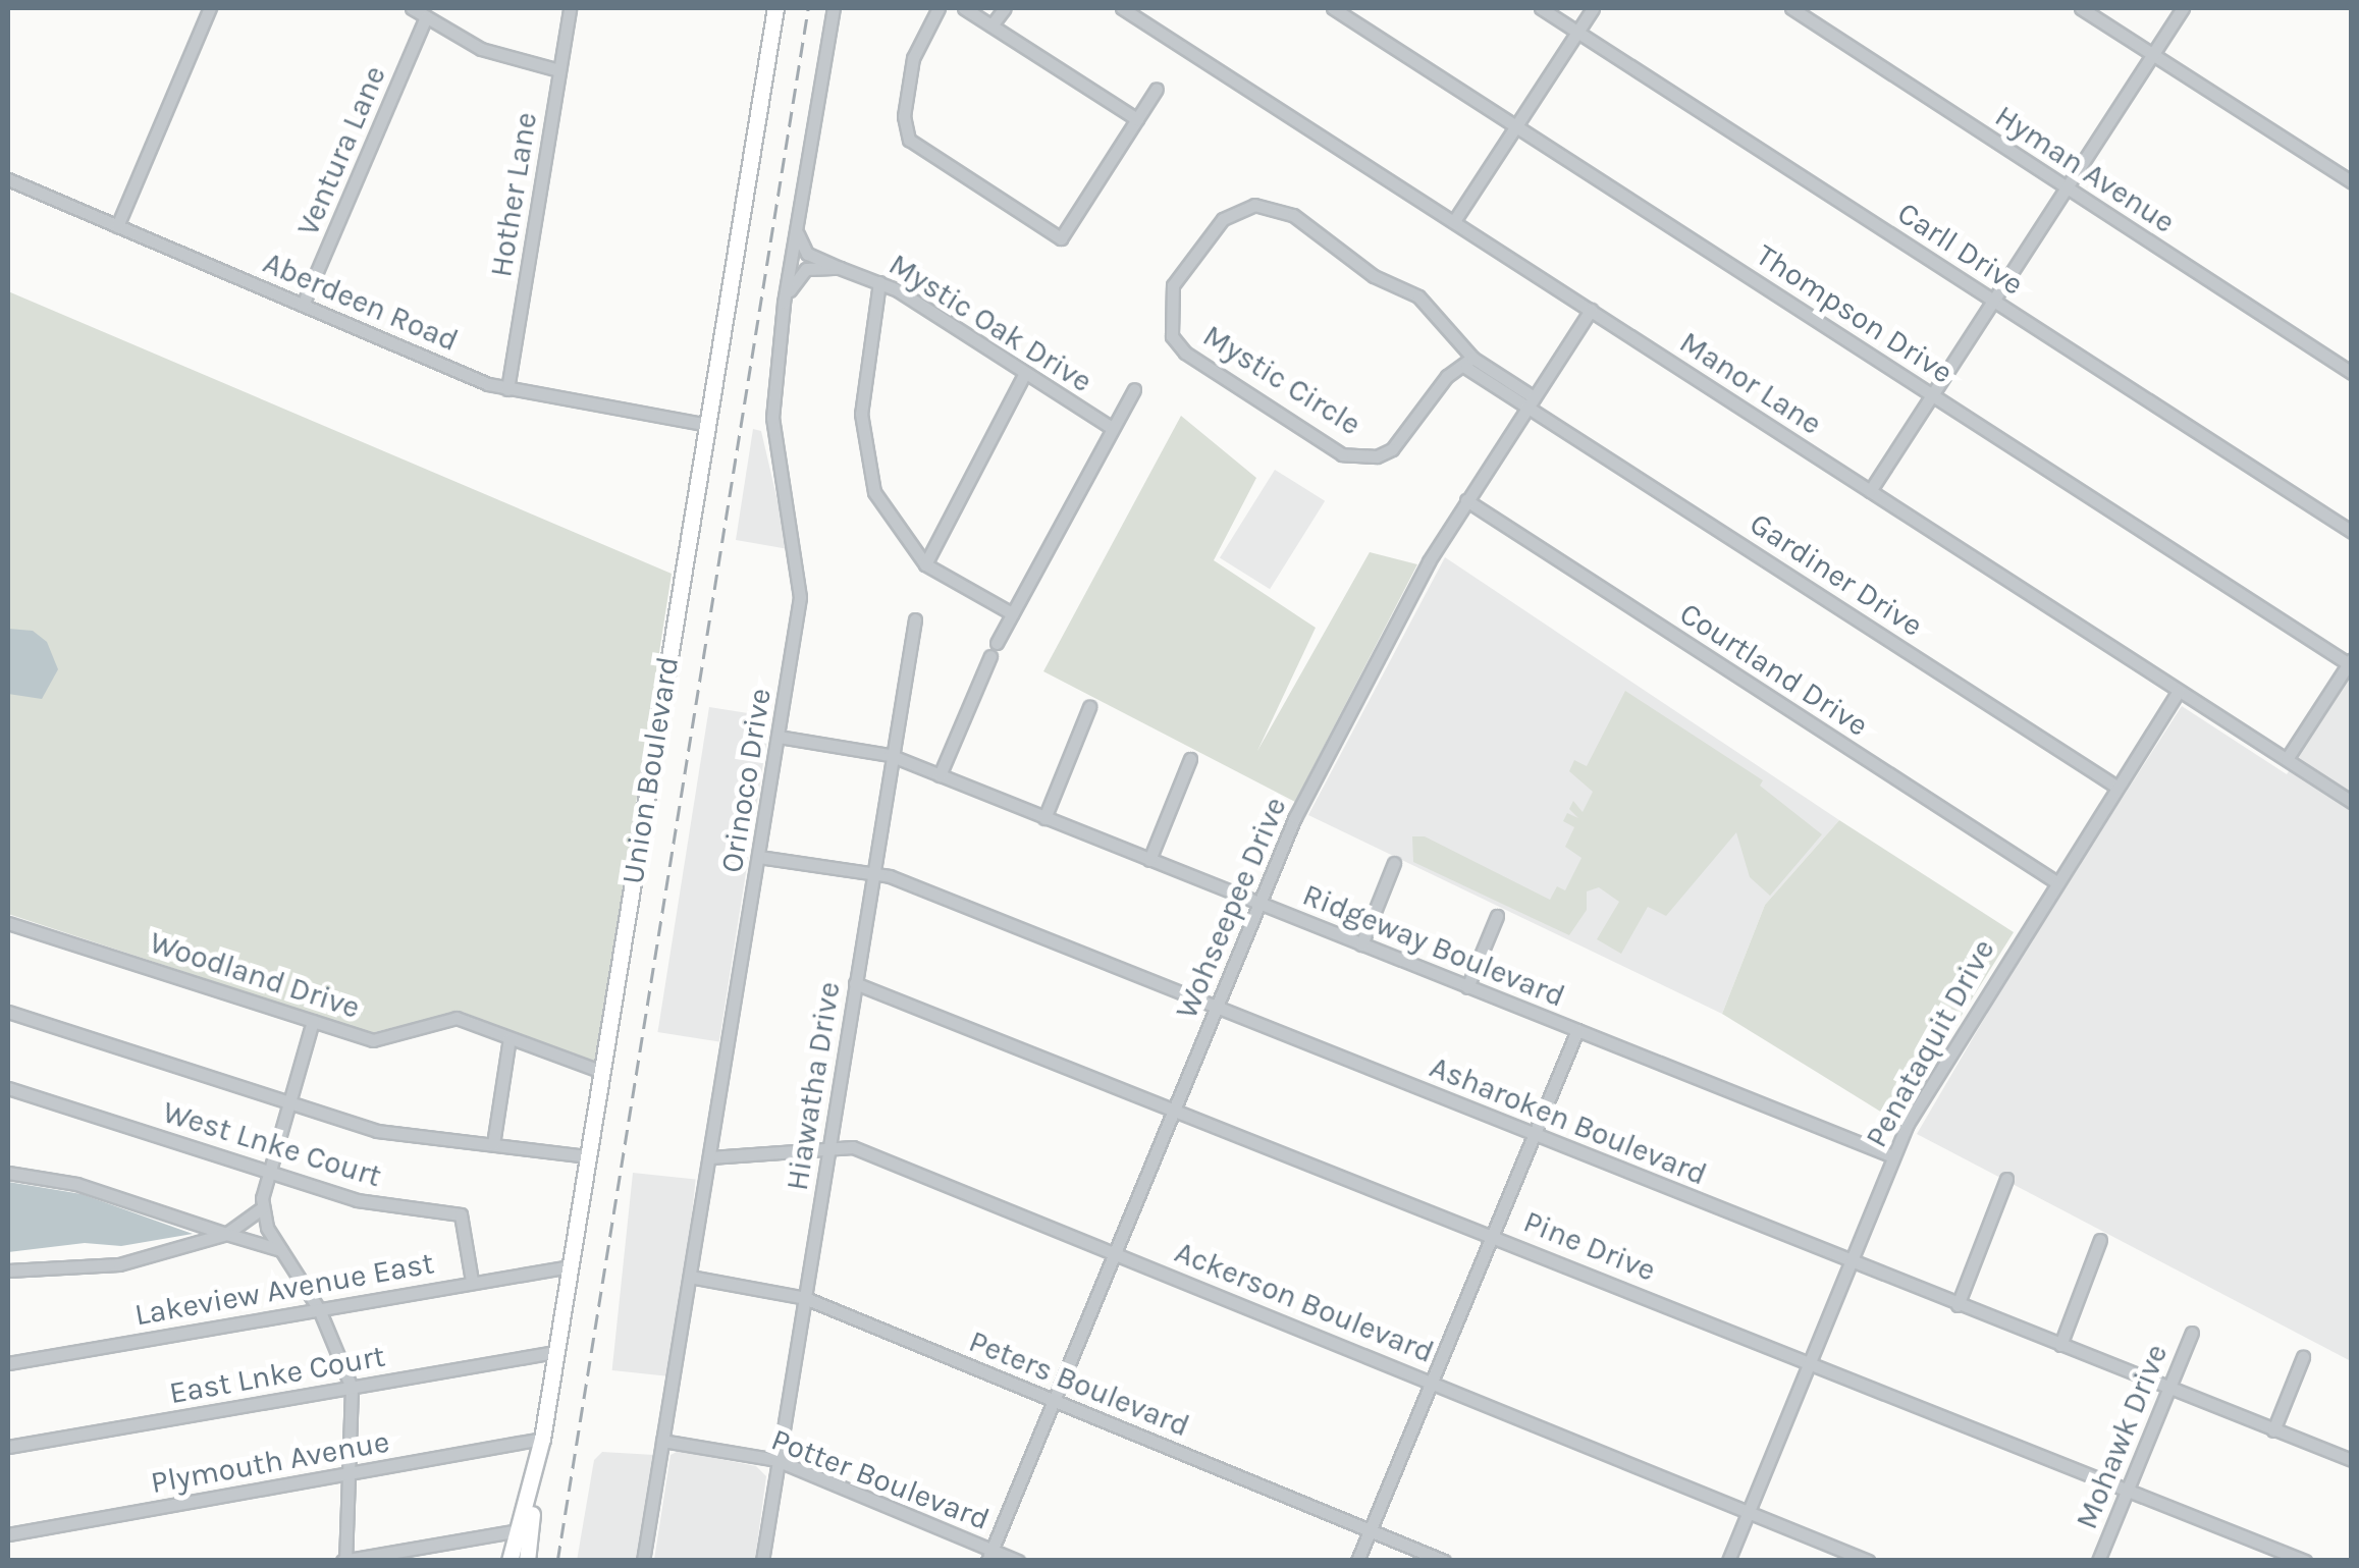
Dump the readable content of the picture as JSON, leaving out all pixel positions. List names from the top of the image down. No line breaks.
{"streets":{"main road":["Union Boulevard"],"street":["Ventura Lane","Hyman Avenue","Hother Lane","Carll Drive","Aberdeen Road","Thompson Drive","Mystic Oak Drive","Mystic Circle","Manor Lane","Gardiner Drive","Courtland Drive","Orinoco Drive","Wohseepee Drive","Ridgeway Boulevard","Woodland Drive","Penataquit Drive","Hiawatha Drive","Asharoken Boulevard","West Lnke Court","Pine Drive","Lakeview Avenue East","Ackerson Boulevard","East Lnke Court","Peters Boulevard","Mohawk Drive","Plymouth Avenue","Potter Boulevard"]},"crossings":[["Ventura Lane","Aberdeen Road"],["Hother Lane","Aberdeen Road"],["Aberdeen Road","Union Boulevard"],["Mystic Oak Drive","Orinoco Drive"],["Mystic Circle","Gardiner Drive"],["Mystic Circle","Wohseepee Drive"],["Manor Lane","Wohseepee Drive"],["Manor Lane","Penataquit Drive"],["Gardiner Drive","Wohseepee Drive"],["Gardiner Drive","Penataquit Drive"],["Courtland Drive","Wohseepee Drive"],["Courtland Drive","Penataquit Drive"],["Union Boulevard","Woodland Drive"],["Union Boulevard","Lakeview Avenue East"],["Union Boulevard","East Lnke Court"],["Union Boulevard","Plymouth Avenue"],["Orinoco Drive","Ridgeway Boulevard"],["Orinoco Drive","Asharoken Boulevard"],["Orinoco Drive","Ackerson Boulevard"],["Orinoco Drive","Peters Boulevard"],["Orinoco Drive","Potter Boulevard"],["Wohseepee Drive","Ridgeway Boulevard"],["Wohseepee Drive","Asharoken Boulevard"],["Wohseepee Drive","Pine Drive"],["Wohseepee Drive","Ackerson Boulevard"],["Wohseepee Drive","Peters Boulevard"],["Wohseepee Drive","Potter Boulevard"],["Ridgeway Boulevard","Penataquit Drive"],["Ridgeway Boulevard","Hiawatha Drive"],["Penataquit Drive","Asharoken Boulevard"],["Penataquit Drive","Pine Drive"],["Penataquit Drive","Ackerson Boulevard"],["Hiawatha Drive","Asharoken Boulevard"],["Hiawatha Drive","Pine Drive"],["Hiawatha Drive","Ackerson Boulevard"],["Hiawatha Drive","Peters Boulevard"],["Hiawatha Drive","Potter Boulevard"],["Asharoken Boulevard","Mohawk Drive"],["West Lnke Court","Lakeview Avenue East"],["Pine Drive","Mohawk Drive"]]}
